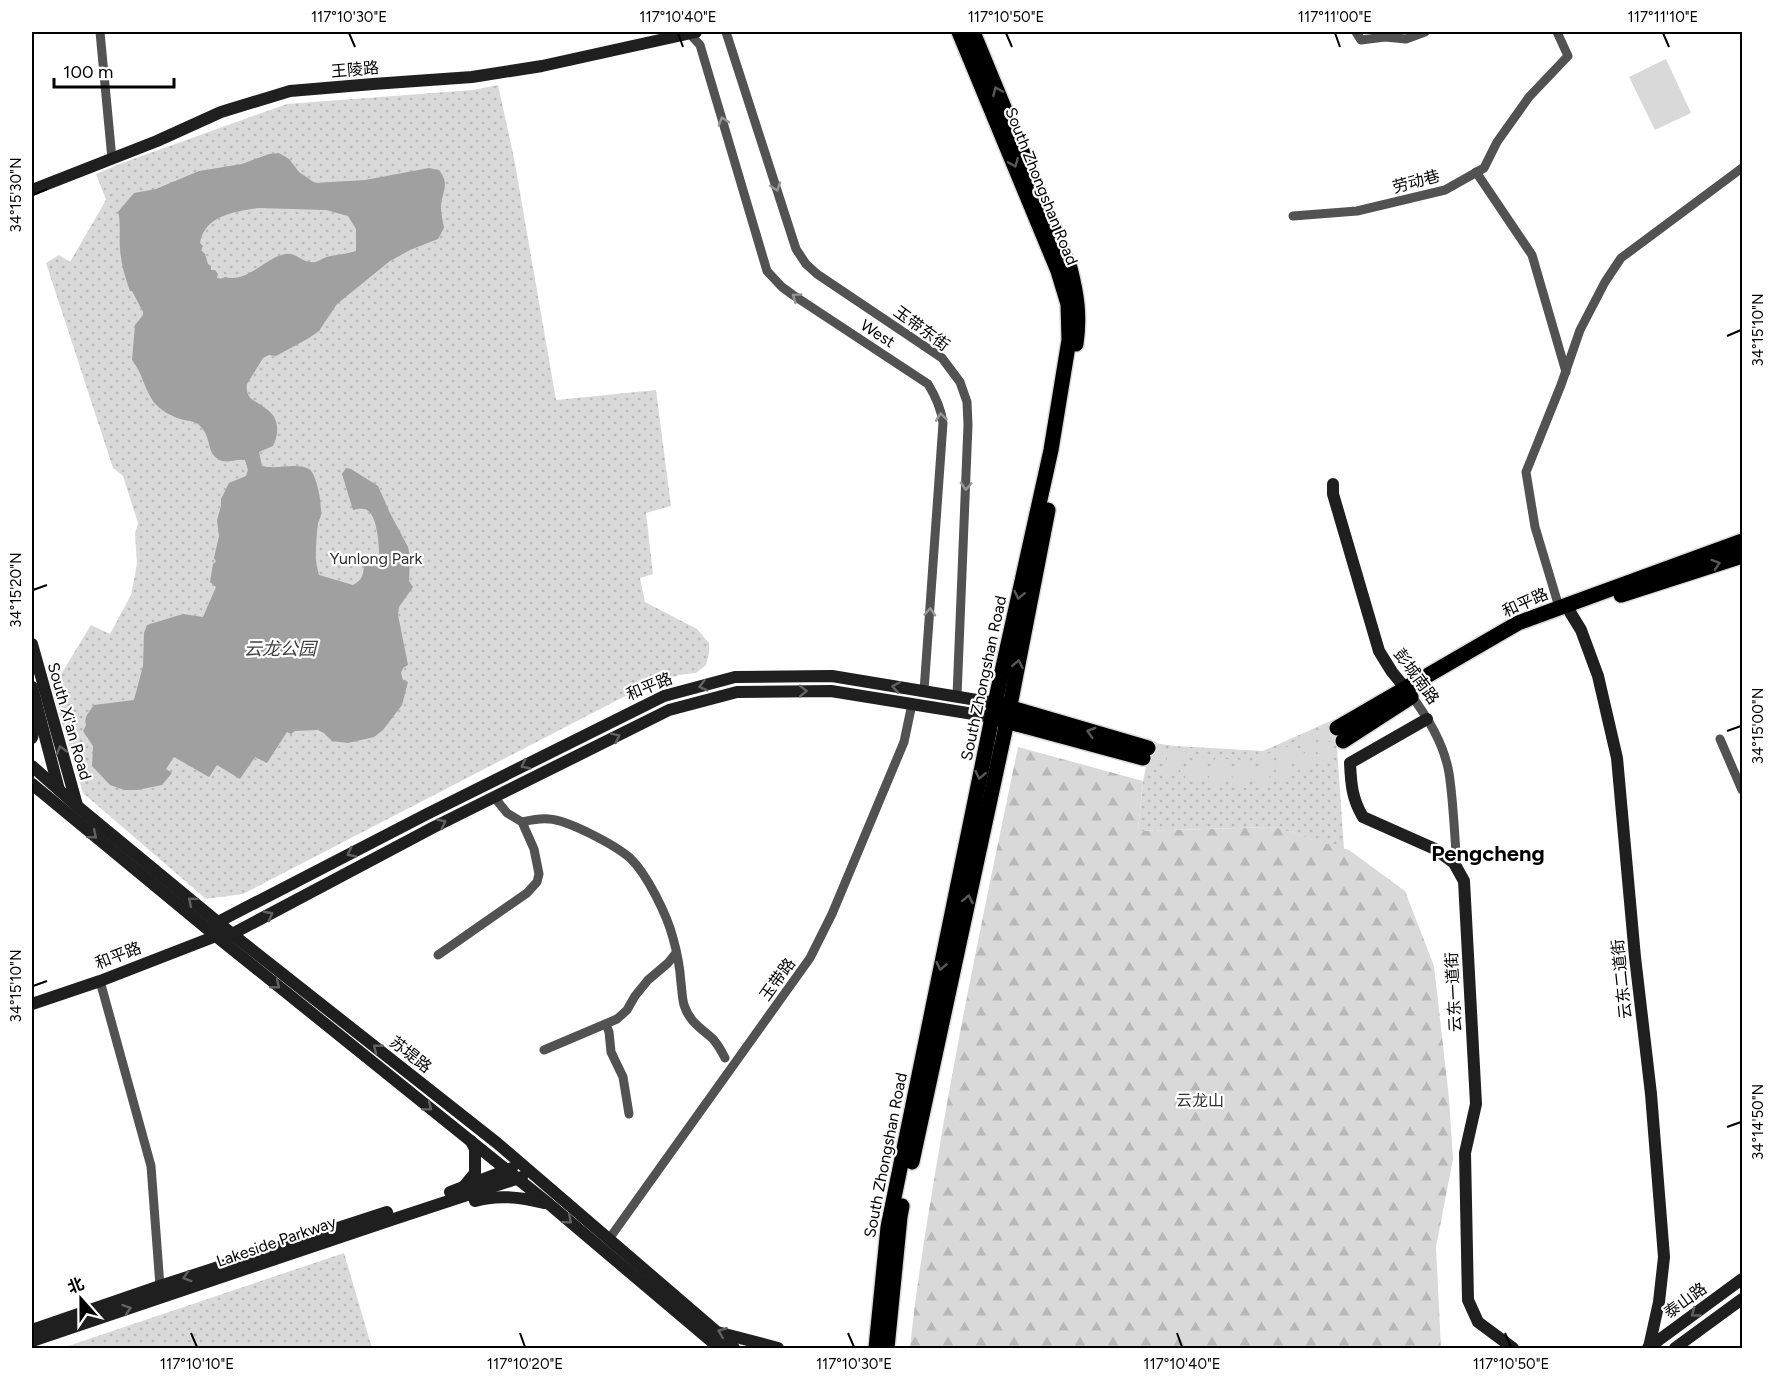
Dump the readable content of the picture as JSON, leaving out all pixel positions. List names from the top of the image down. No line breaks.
{"streets":{"main road":["王陵路","South Zhongshan Road","和平路","彭城南路","South Xi'an Road","云东二道街","云东一道街","苏堤路","Lakeside Parkway","泰山路"],"street":["劳动巷","玉带东街","West","玉带路"]},"crossings":[["王陵路","West"],["South Zhongshan Road","和平路"],["玉带东街","和平路"],["West","和平路"],["和平路","彭城南路"],["和平路","玉带路"],["和平路","云东二道街"],["和平路","苏堤路"],["彭城南路","云东一道街"],["South Xi'an Road","苏堤路"],["玉带路","苏堤路"],["云东二道街","泰山路"],["苏堤路","Lakeside Parkway"]],"one_way":["玉带东街","West"],"districts":["Pengcheng"],"water":["云龙公园"],"parks":["Yunlong Park","云龙山"],"scale_bar":"100 m","north":"top","coordinates":["117°10'30\"E","117°10'40\"E","117°10'50\"E","117°11'00\"E","117°11'10\"E","34°15'30\"N","34°15'10\"N","34°15'20\"N","34°15'00\"N","34°14'50\"N","117°10'10\"E","117°10'20\"E"]}
